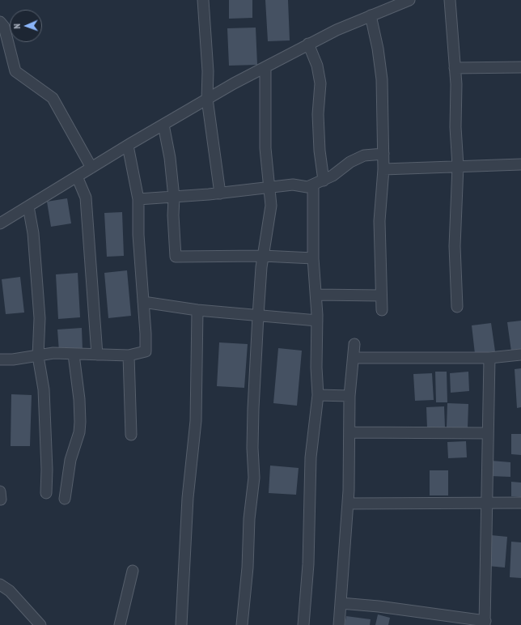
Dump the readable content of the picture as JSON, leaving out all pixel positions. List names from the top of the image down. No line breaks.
{"north":"left"}
